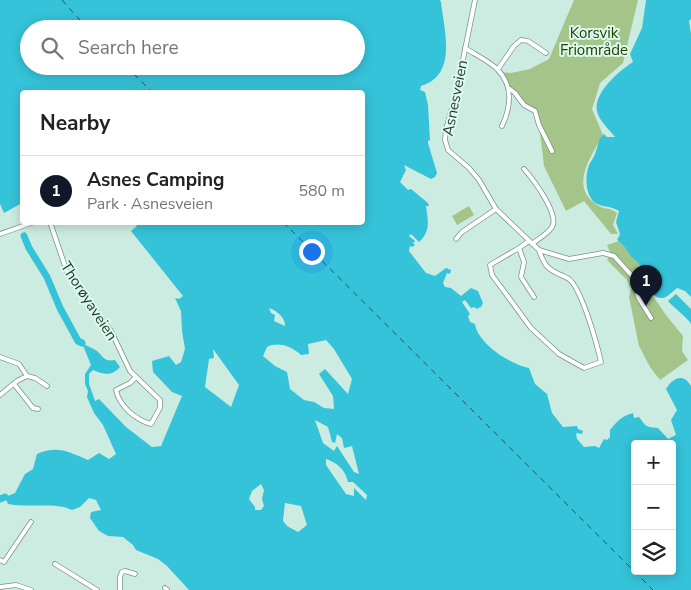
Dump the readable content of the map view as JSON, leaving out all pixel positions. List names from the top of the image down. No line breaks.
{"streets":{"street":["Asnesveien","Thorøyaveien"]},"parks":["Korsvik Friområde"],"page":{"search":"Search here","heading":"Nearby","list":[{"mark":"1","name":"Asnes Camping","note":"Park · Asnesveien","value":"580 m"}],"pins":"1","map_buttons":["+","−"]}}
